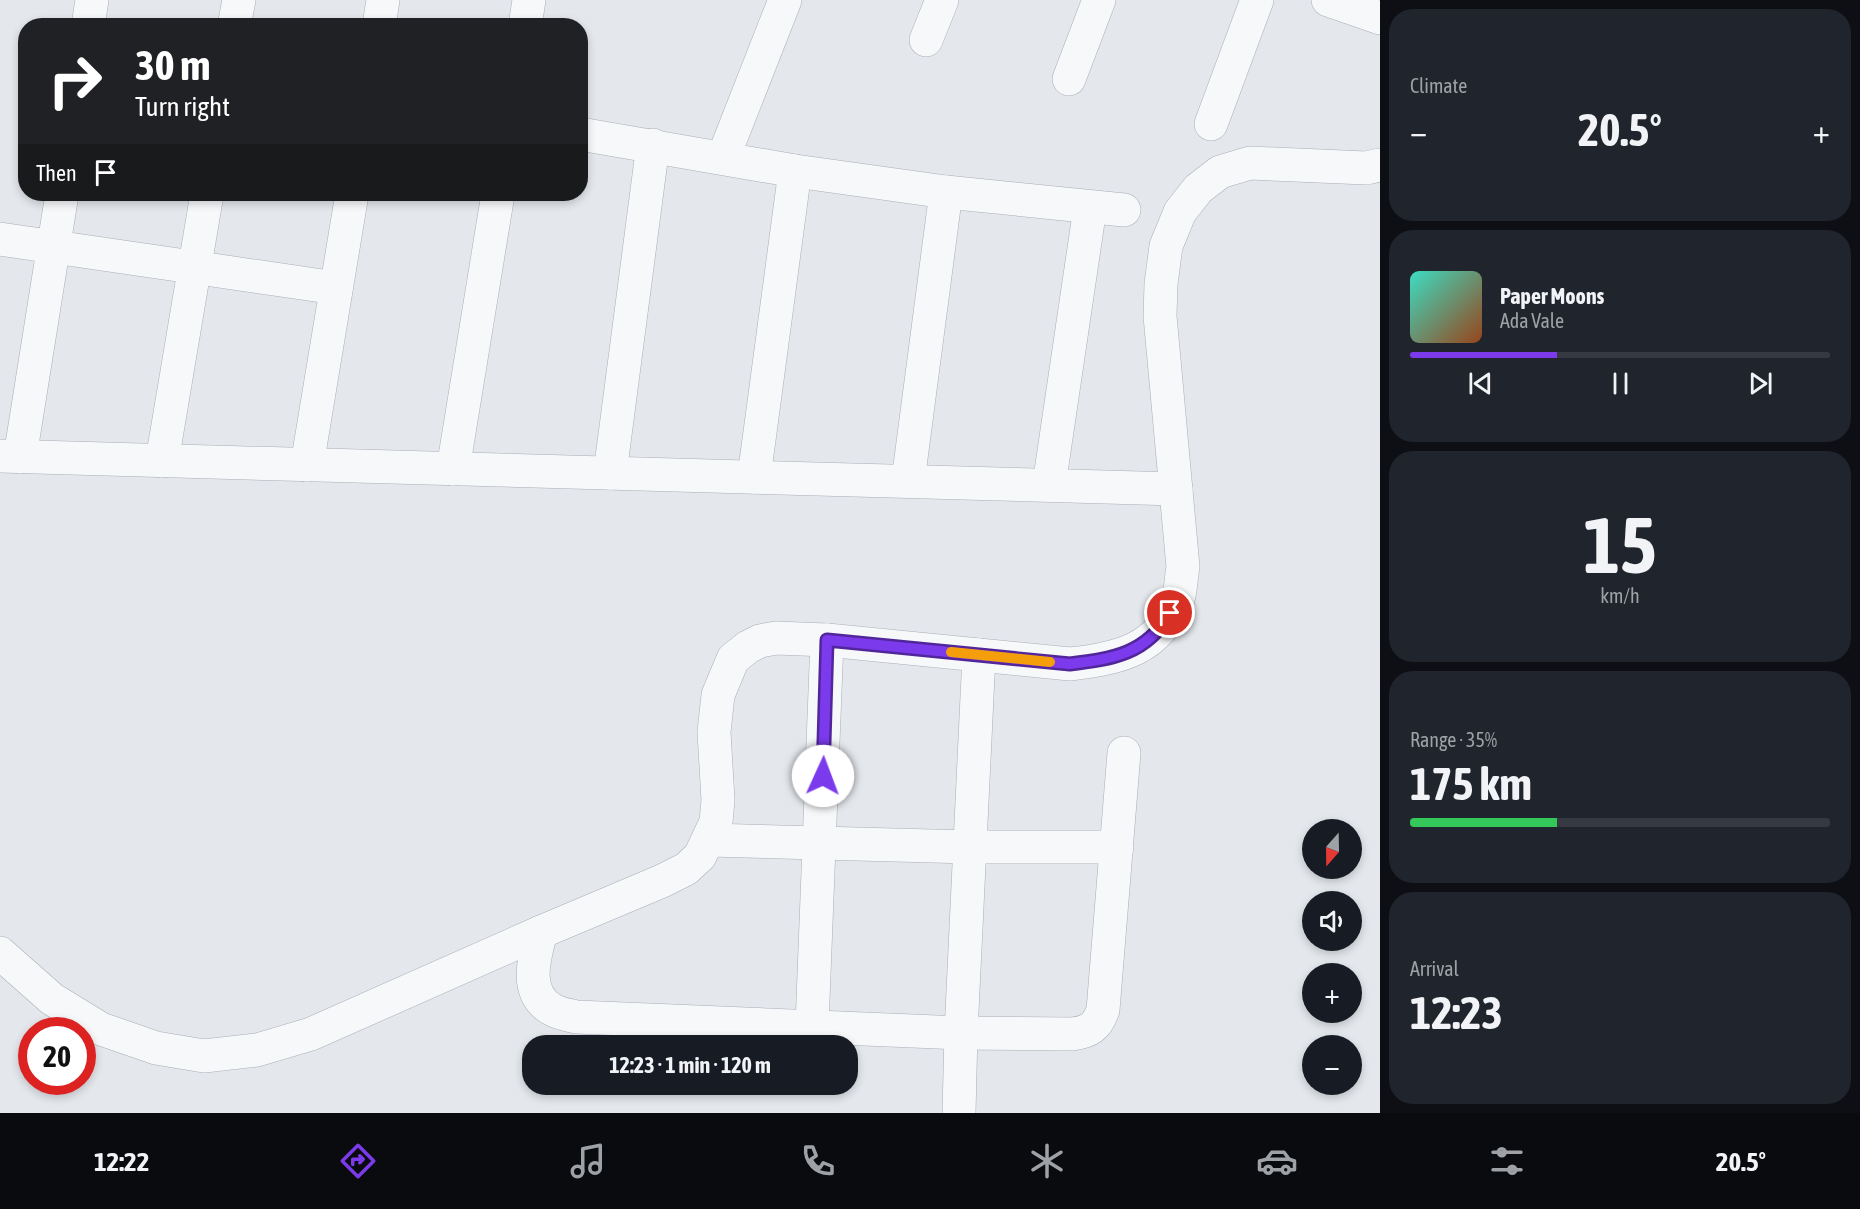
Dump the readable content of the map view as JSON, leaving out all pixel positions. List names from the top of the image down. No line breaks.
{"north":"bottom","page":{"tile":["Climate",["15","km/h"],["Range · 35%","175 km"],["Arrival","12:23"]],"turn":["30 m","Turn right"],"heat":["−","20.5°","+"],"then":"Then","song":["Paper Moons","Ada Vale"],"map_buttons":["+","−"],"limit":"20","trip":"12:23 · 1 min · 120 m","tabs":["12:22","20.5°"]}}
